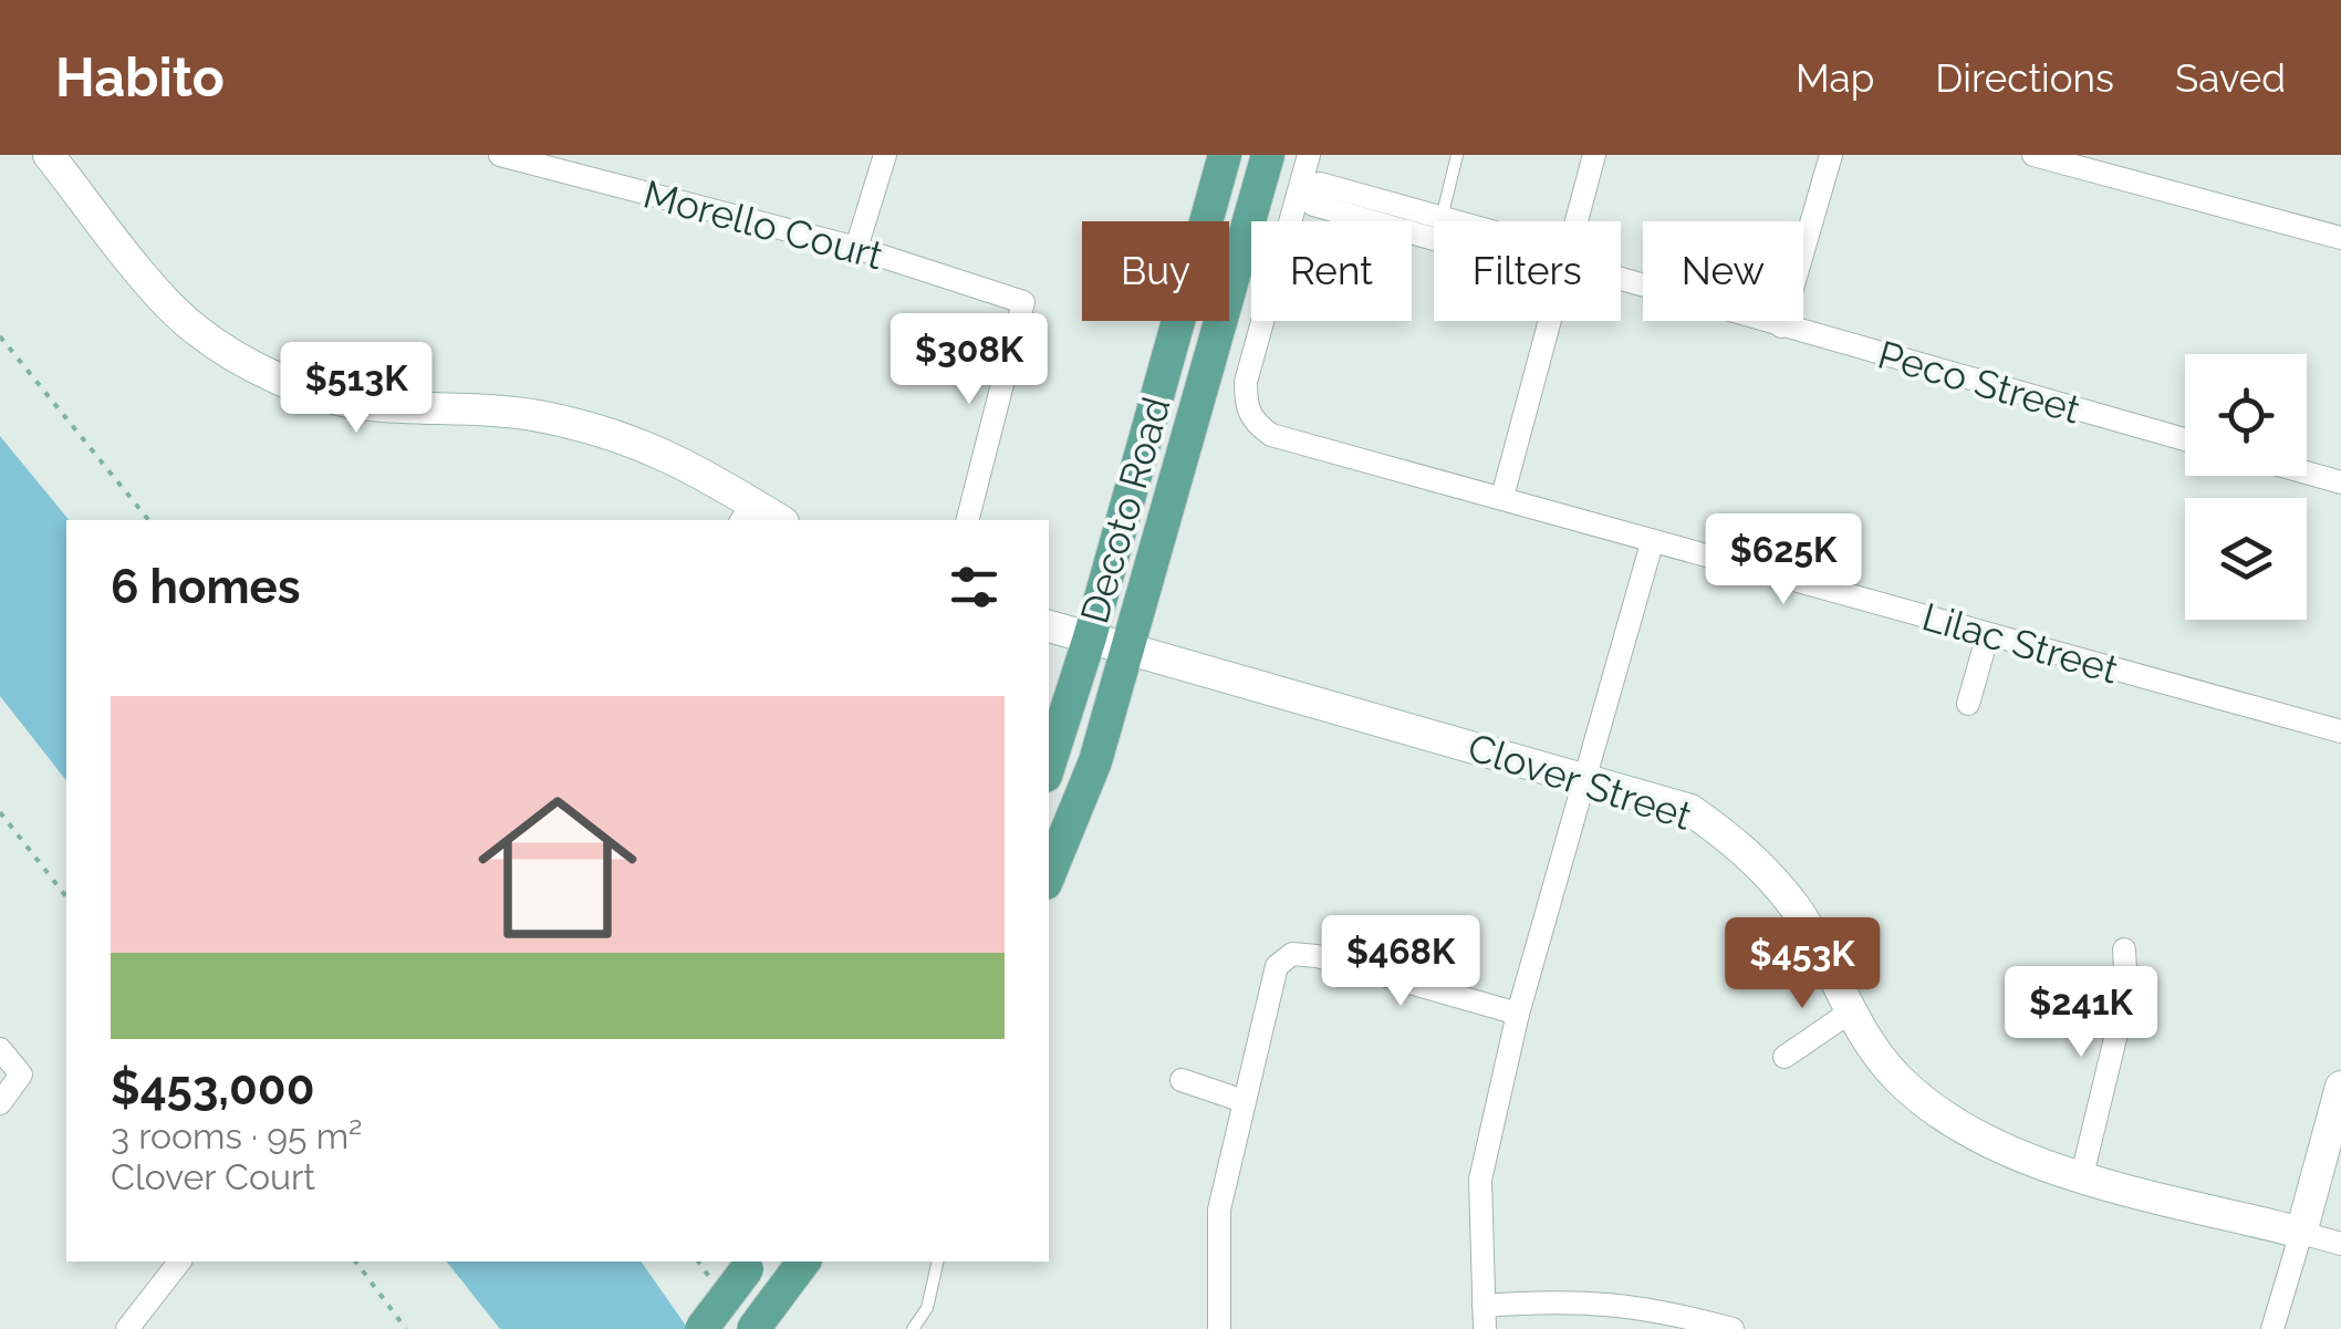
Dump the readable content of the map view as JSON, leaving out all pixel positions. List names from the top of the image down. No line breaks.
{"streets":{"main road":["Decoto Road"],"street":["Morello Court","Peco Street","Lilac Street","Clover Street"]},"crossings":[["Peco Street","Lilac Street"],["Decoto Road","Clover Street"]],"page":{"header":"Habito","nav":["Map","Directions","Saved"],"chip":["Buy","Rent","Filters","New"],"price":["$308K","$513K","$625K","$468K","$453K","$241K"],"heading":"6 homes","list":[{"name":"$453,000","note":"3 rooms · 95 m² · Clover Court"}]}}
